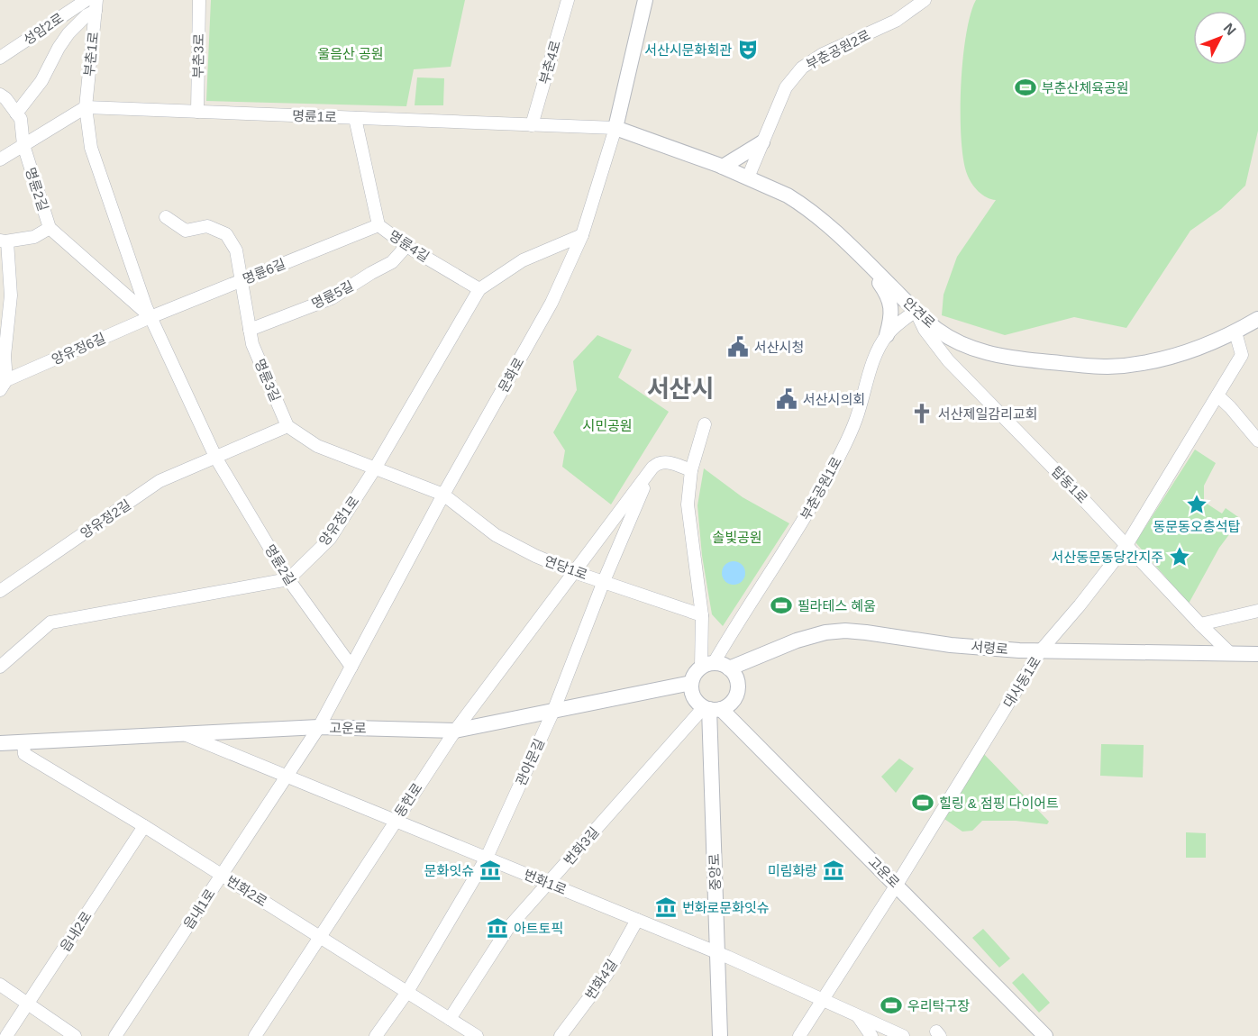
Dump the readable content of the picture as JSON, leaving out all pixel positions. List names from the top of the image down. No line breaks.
{"streets":{"street":["성암2로","부춘공원2로","부춘1로","부춘3로","부춘4로","명륜1로","명륜2길","명륜4길","명륜6길","명륜5길","안견로","양유정6길","문화로","명륜3길","탑동1로","부춘공원1로","양유정2길","양유정1로","연당1로","서령로","대사동1로","고운로","관아문길","동헌로","번화3길","중앙로","번화1로","번화2로","읍내1로","읍내2로","번화4길"]},"crossings":[["부춘공원2로","안견로"],["부춘1로","명륜1로"],["부춘1로","명륜2길"],["부춘3로","명륜1로"],["부춘4로","명륜1로"],["명륜1로","명륜2길"],["명륜1로","명륜4길"],["명륜1로","안견로"],["명륜1로","문화로"],["명륜2길","명륜6길"],["명륜2길","양유정6길"],["명륜2길","문화로"],["명륜2길","양유정2길"],["명륜2길","양유정1로"],["명륜4길","명륜6길"],["명륜4길","명륜5길"],["명륜4길","양유정1로"],["명륜6길","양유정6길"],["명륜6길","명륜3길"],["명륜5길","명륜3길"],["안견로","문화로"],["안견로","탑동1로"],["안견로","부춘공원1로"],["안견로","대사동1로"],["문화로","양유정1로"],["문화로","연당1로"],["문화로","고운로"],["문화로","읍내1로"],["탑동1로","부춘공원1로"],["탑동1로","서령로"],["탑동1로","대사동1로"],["부춘공원1로","서령로"],["부춘공원1로","고운로"],["부춘공원1로","번화3길"],["부춘공원1로","중앙로"],["연당1로","관아문길"],["연당1로","동헌로"],["서령로","대사동1로"],["서령로","고운로"],["서령로","번화3길"],["서령로","중앙로"],["대사동1로","고운로"],["대사동1로","번화1로"],["고운로","관아문길"],["고운로","동헌로"],["고운로","번화3길"],["고운로","중앙로"],["고운로","번화1로"],["고운로","번화2로"],["고운로","읍내1로"],["관아문길","번화1로"],["관아문길","번화2로"],["동헌로","번화1로"],["동헌로","번화2로"],["번화3길","중앙로"],["번화3길","번화1로"],["번화3길","번화2로"],["중앙로","번화1로"],["번화1로","읍내1로"],["번화1로","번화4길"],["번화2로","읍내1로"],["번화2로","읍내2로"]],"districts":["서산시"],"parks":["울음산 공원","시민공원","솔빛공원"],"places":{"theatre":["서산시문화회관"],"sports":["부춘산체육공원","필라테스 혜움","힐링 & 점핑 다이어트","우리탁구장"],"public building":["서산시청","서산시의회"],"church":["서산제일감리교회"],"place":["동문동오층석탑","서산동문동당간지주"],"museum":["문화잇슈","미림화랑","번화로문화잇슈","아트토픽"]},"north":"top right"}
